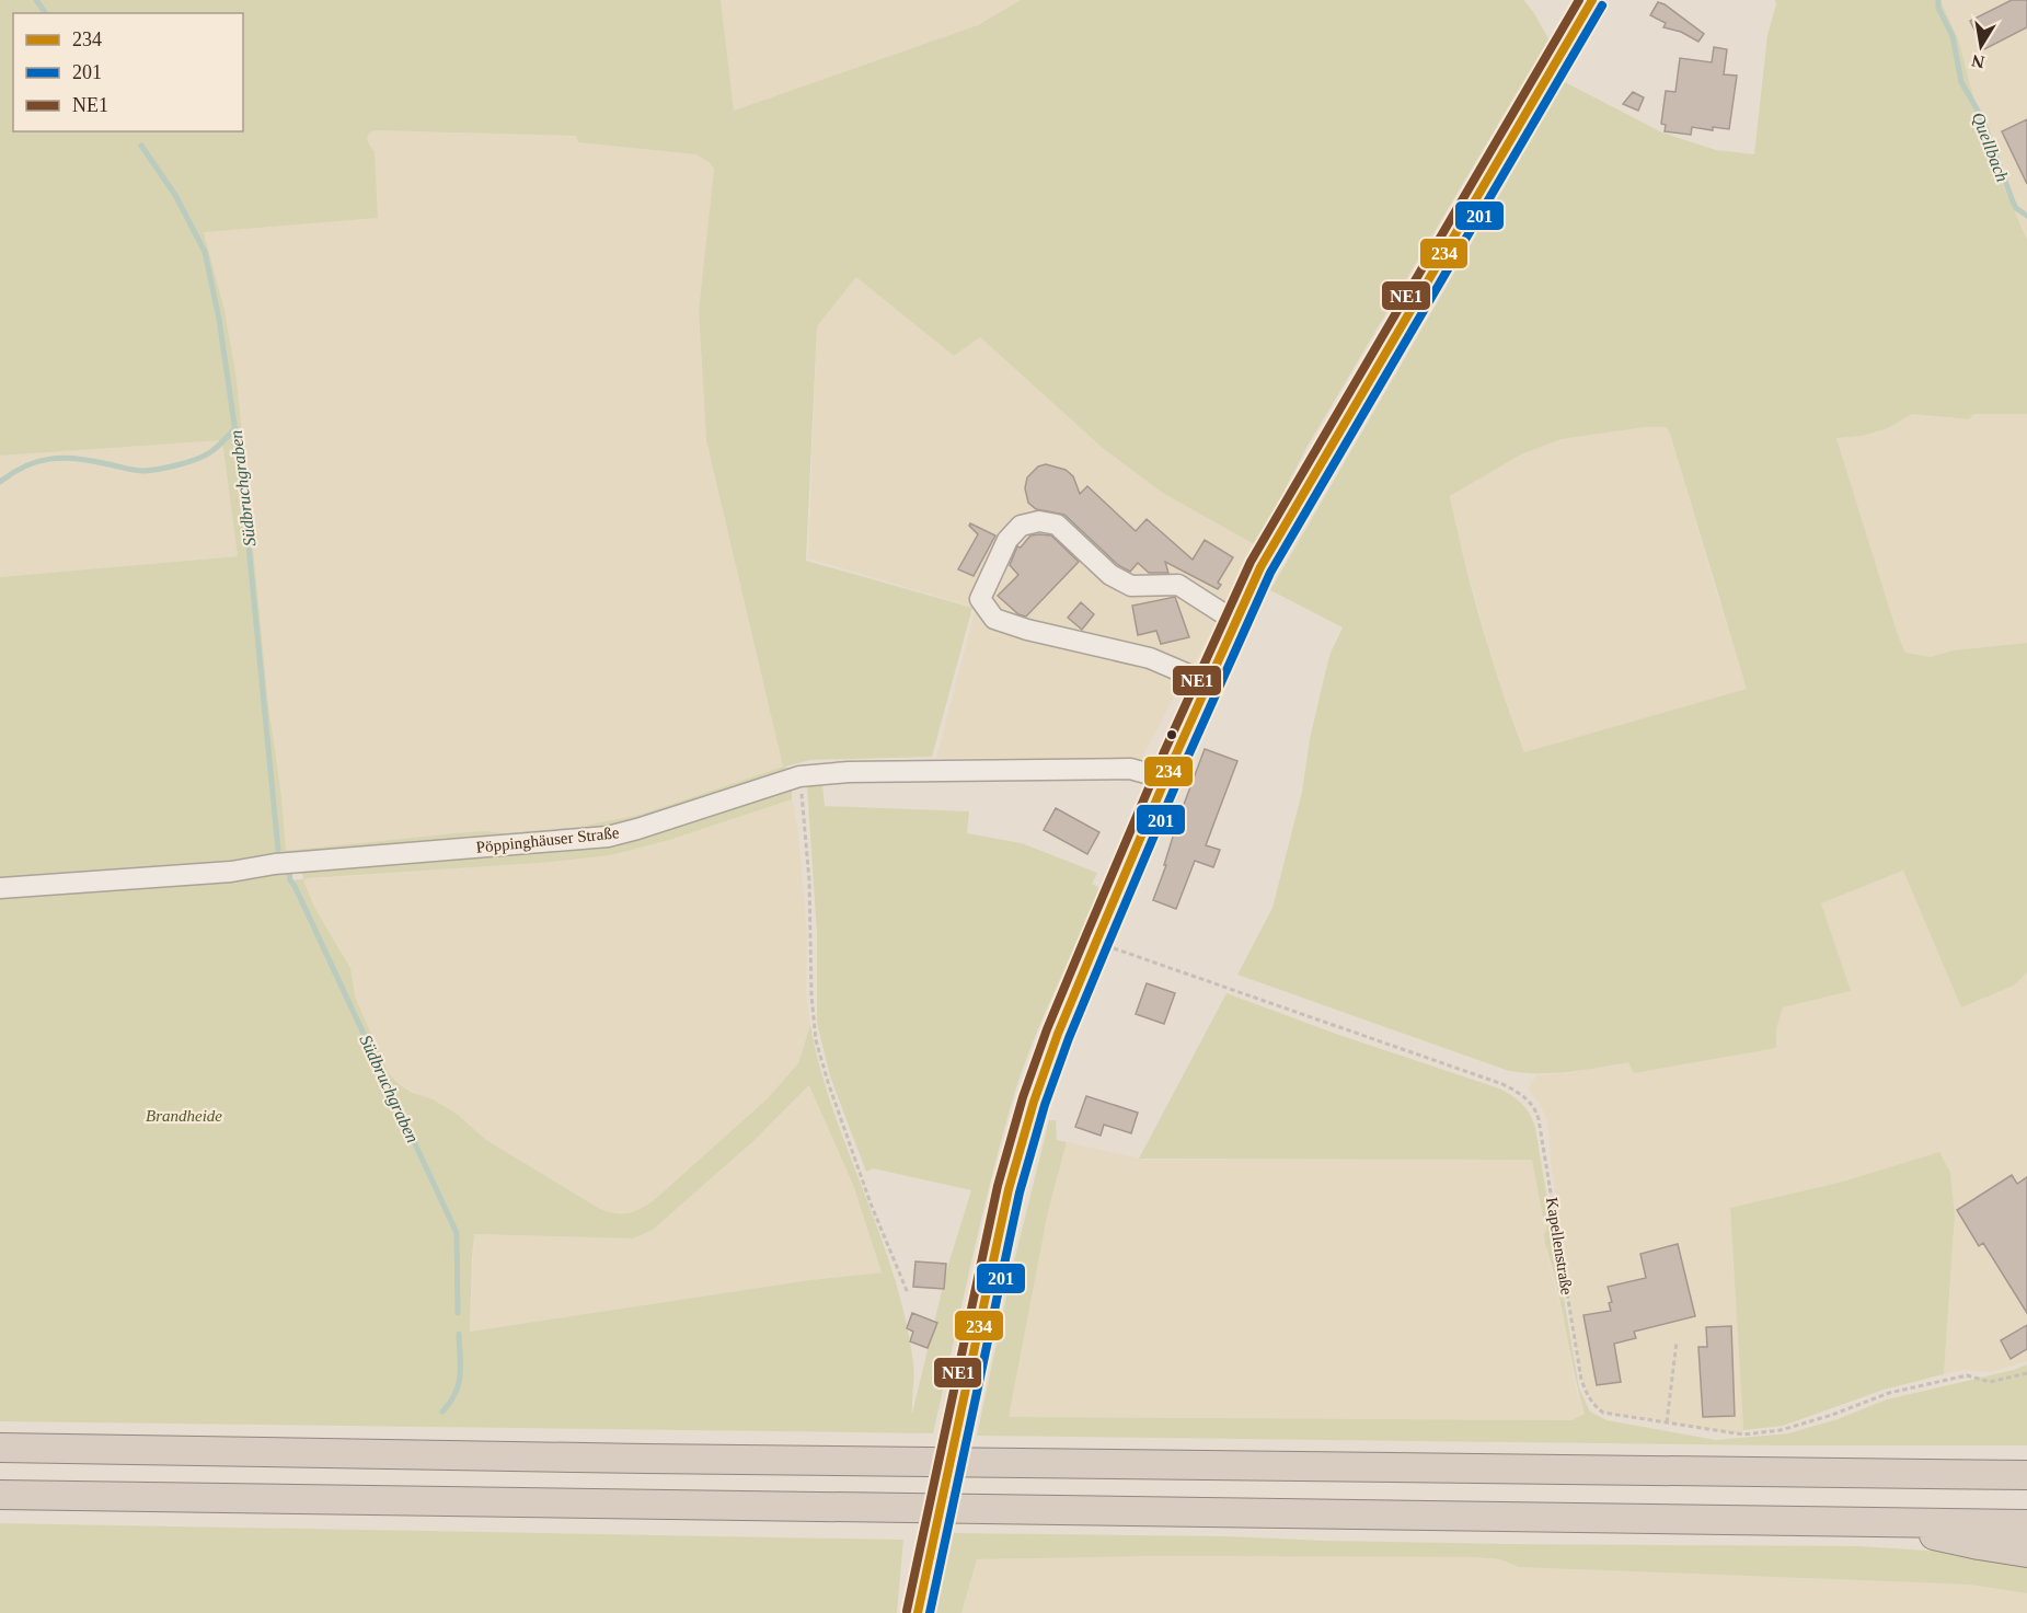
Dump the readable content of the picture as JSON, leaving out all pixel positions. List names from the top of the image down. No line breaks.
{"streets":{"street":["Pöppinghäuser Straße"],"path":["Kapellenstraße"]},"water":["Quellbach","Südbruchgraben"],"parks":["Brandheide"],"lines":["transit line 234","transit line NE1","transit line 201"],"legend":["234","201","NE1"],"north":"bottom"}
